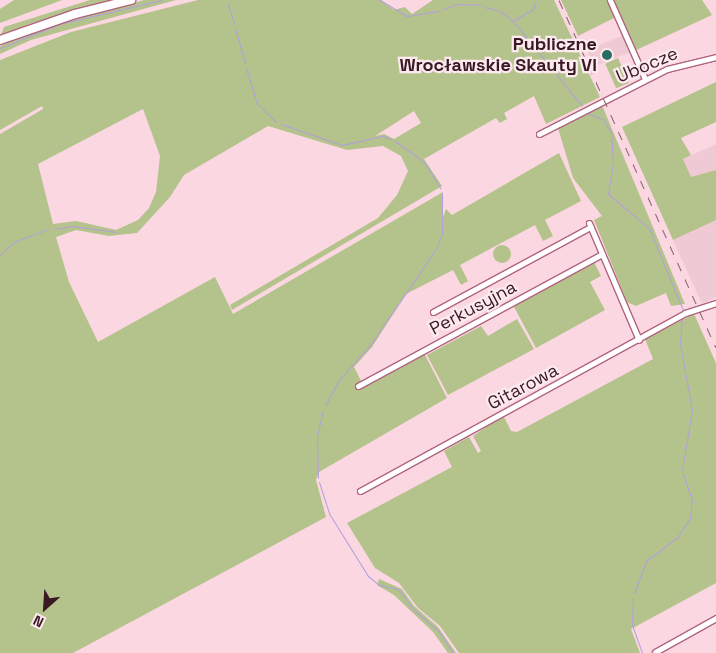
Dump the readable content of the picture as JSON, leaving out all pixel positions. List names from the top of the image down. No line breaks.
{"streets":{"street":["Ubocze","Perkusyjna","Gitarowa"]},"crossings":[["Perkusyjna","Gitarowa"]],"places":["Publiczne Wrocławskie Skauty VI"],"north":"bottom left"}
